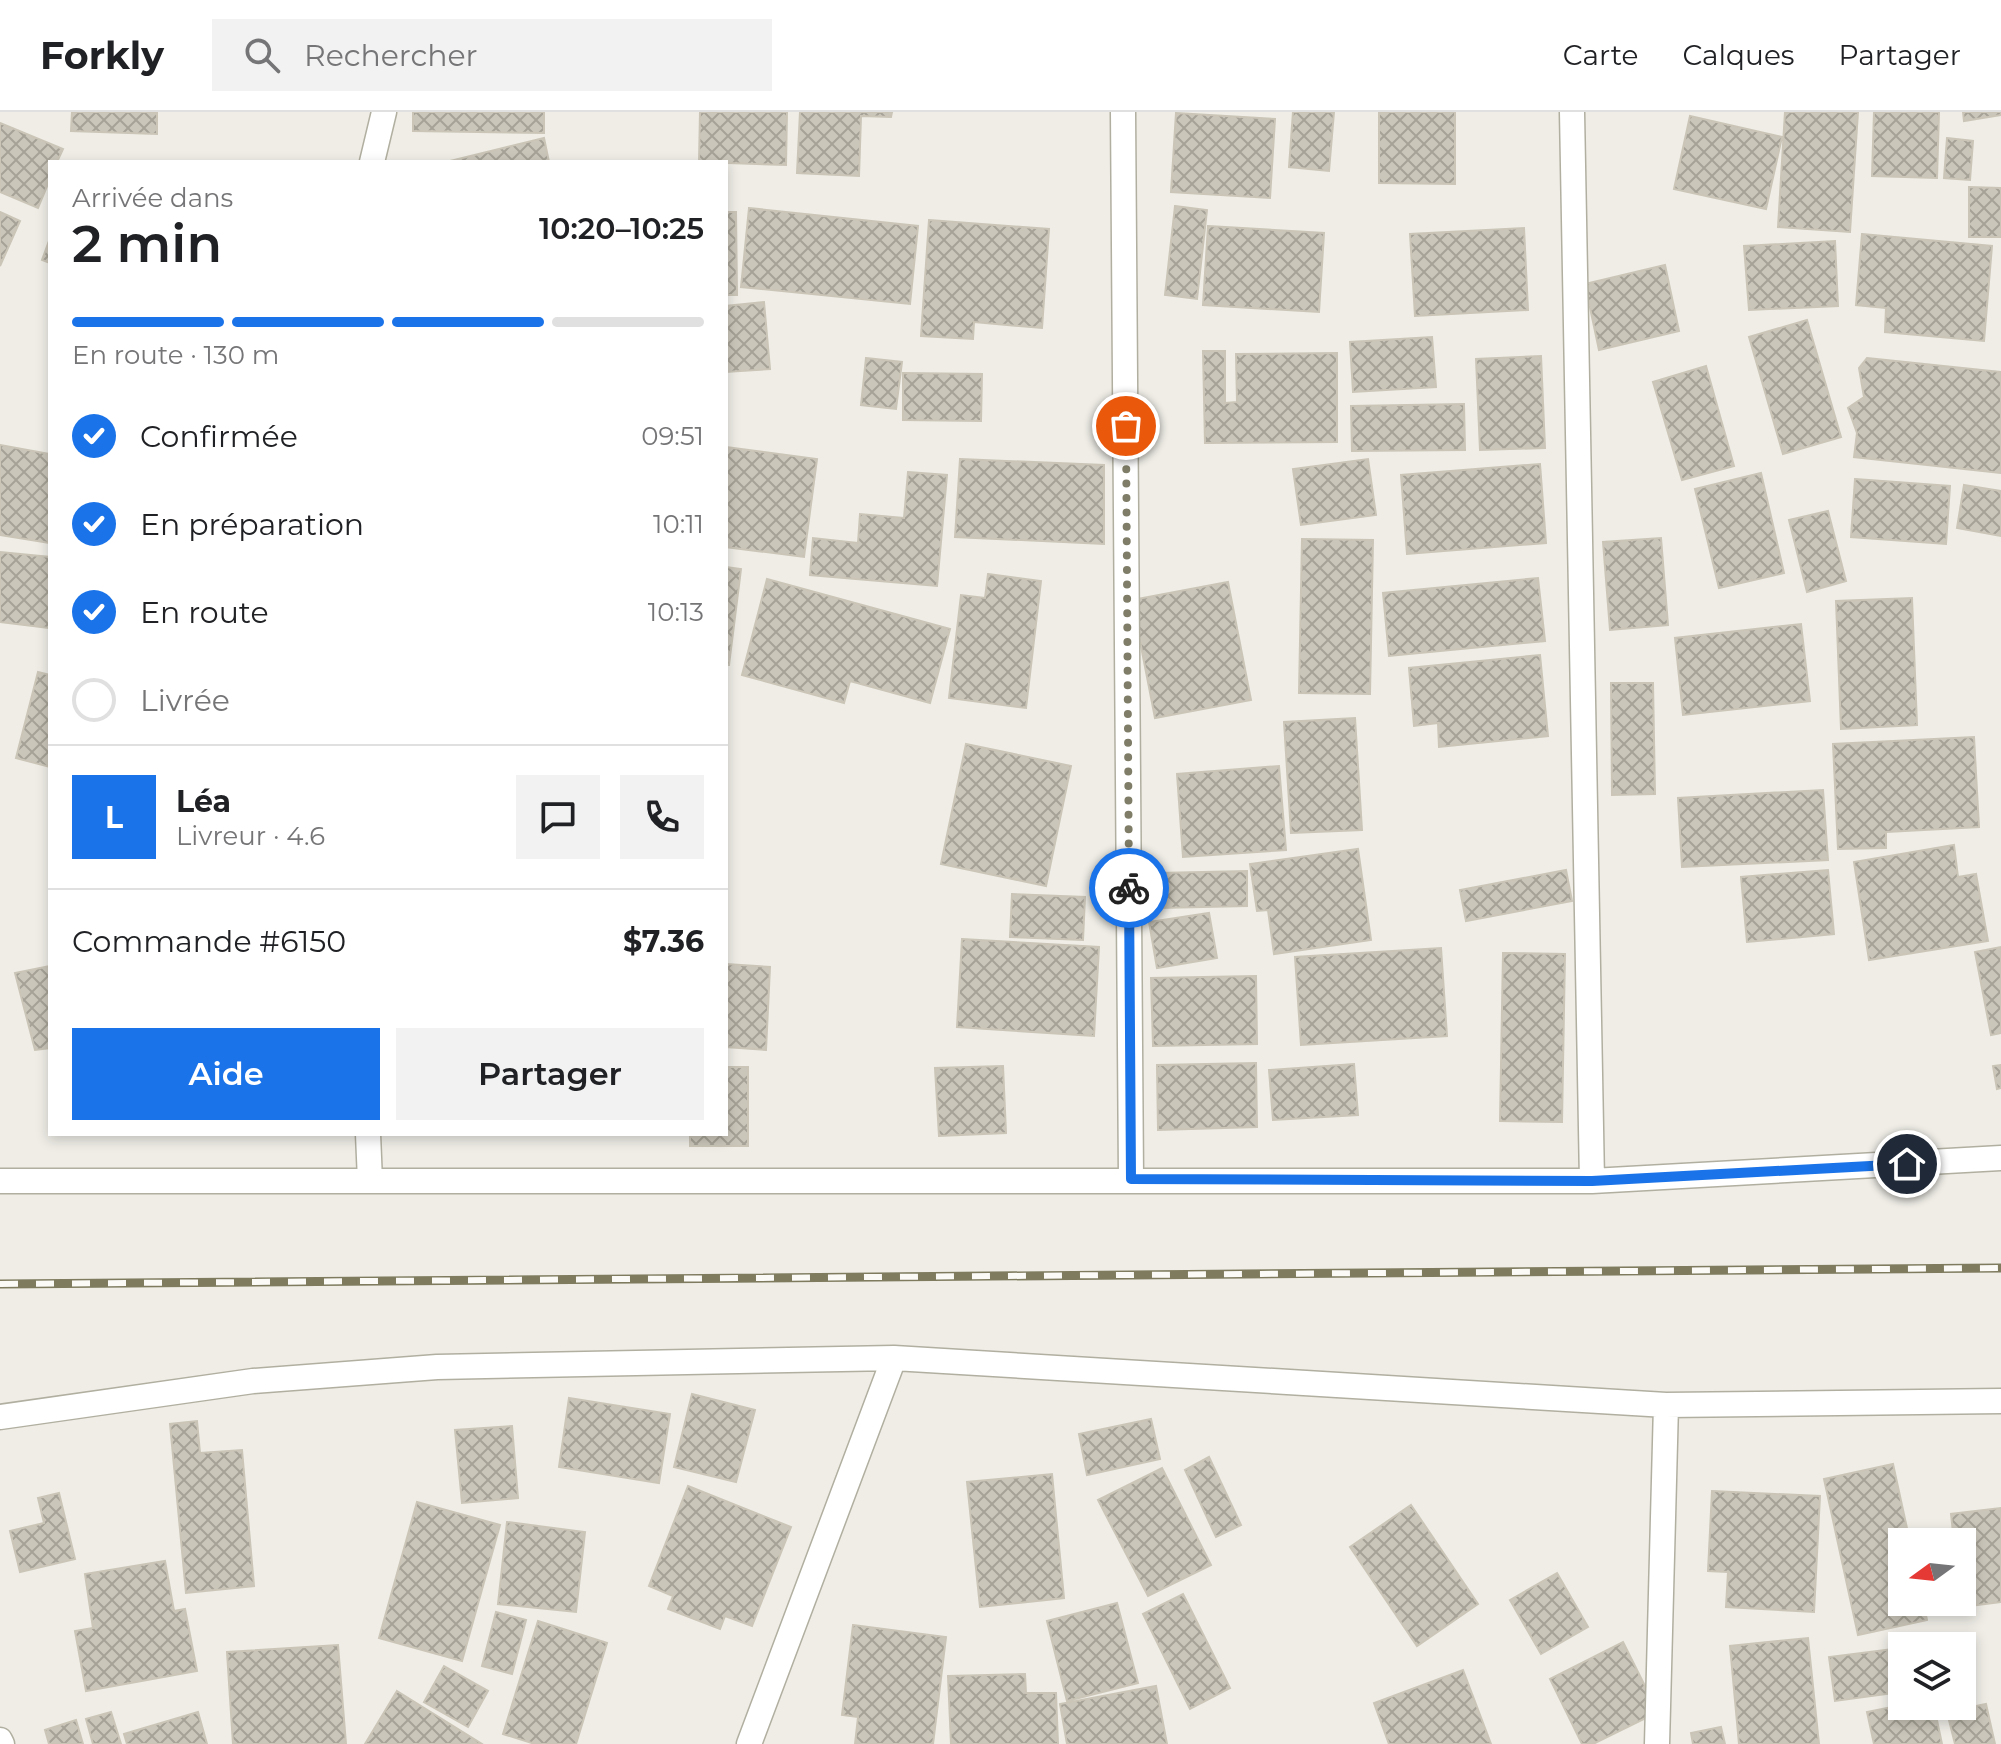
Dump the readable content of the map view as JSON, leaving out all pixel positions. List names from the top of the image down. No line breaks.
{"north":"left","page":{"header":"Forkly","search":"Rechercher","nav":["Carte","Calques","Partager"],"heading":["2 min","Arrivée dans","10:20–10:25"],"panel":["Léa","Livreur · 4.6","Commande #6150","$7.36"],"bar":"En route · 130 m","list":[["Confirmée","09:51"],["En préparation","10:11"],["En route","10:13"],"Livrée"],"round":"L","buttons":["Aide","Partager"]}}
